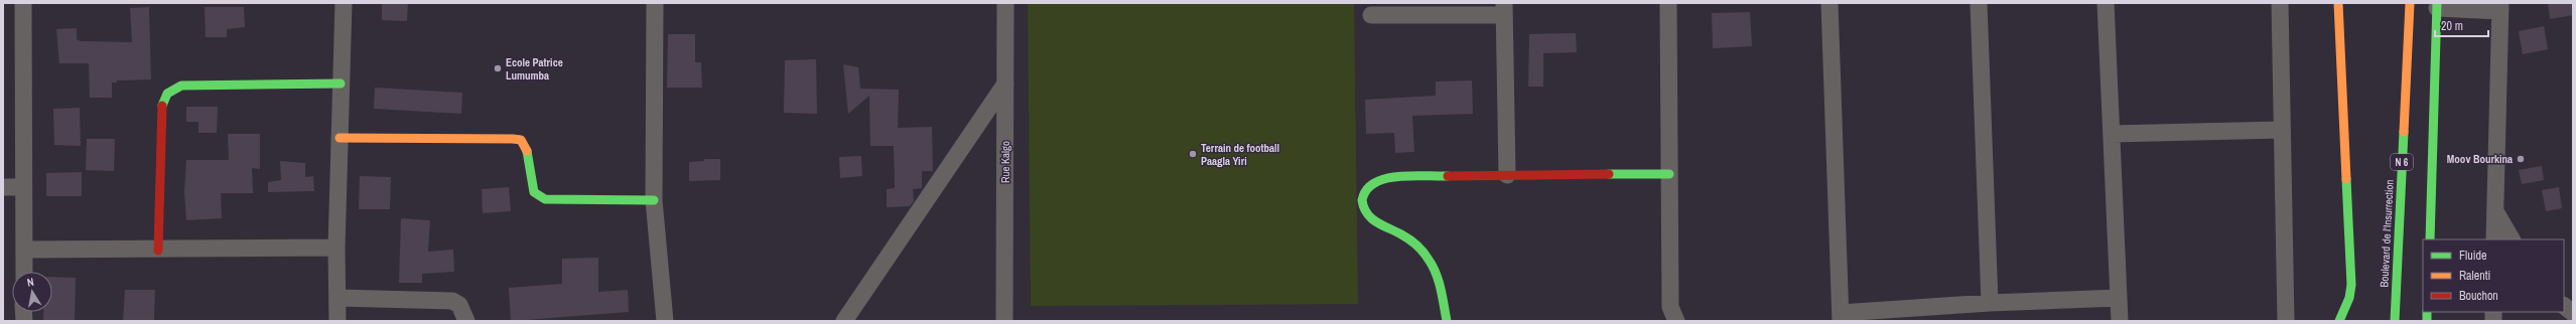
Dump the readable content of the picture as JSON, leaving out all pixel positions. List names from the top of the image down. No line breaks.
{"streets":{"street":["Rue Kalgo","N 6","Boulevard de l'Insurrection"]},"places":["Ecole Patrice Lumumba","Terrain de football Paagla Yiri","Moov Bourkina"],"legend":["Fluide","Ralenti","Bouchon"],"scale_bar":"20 m","north":"top"}
